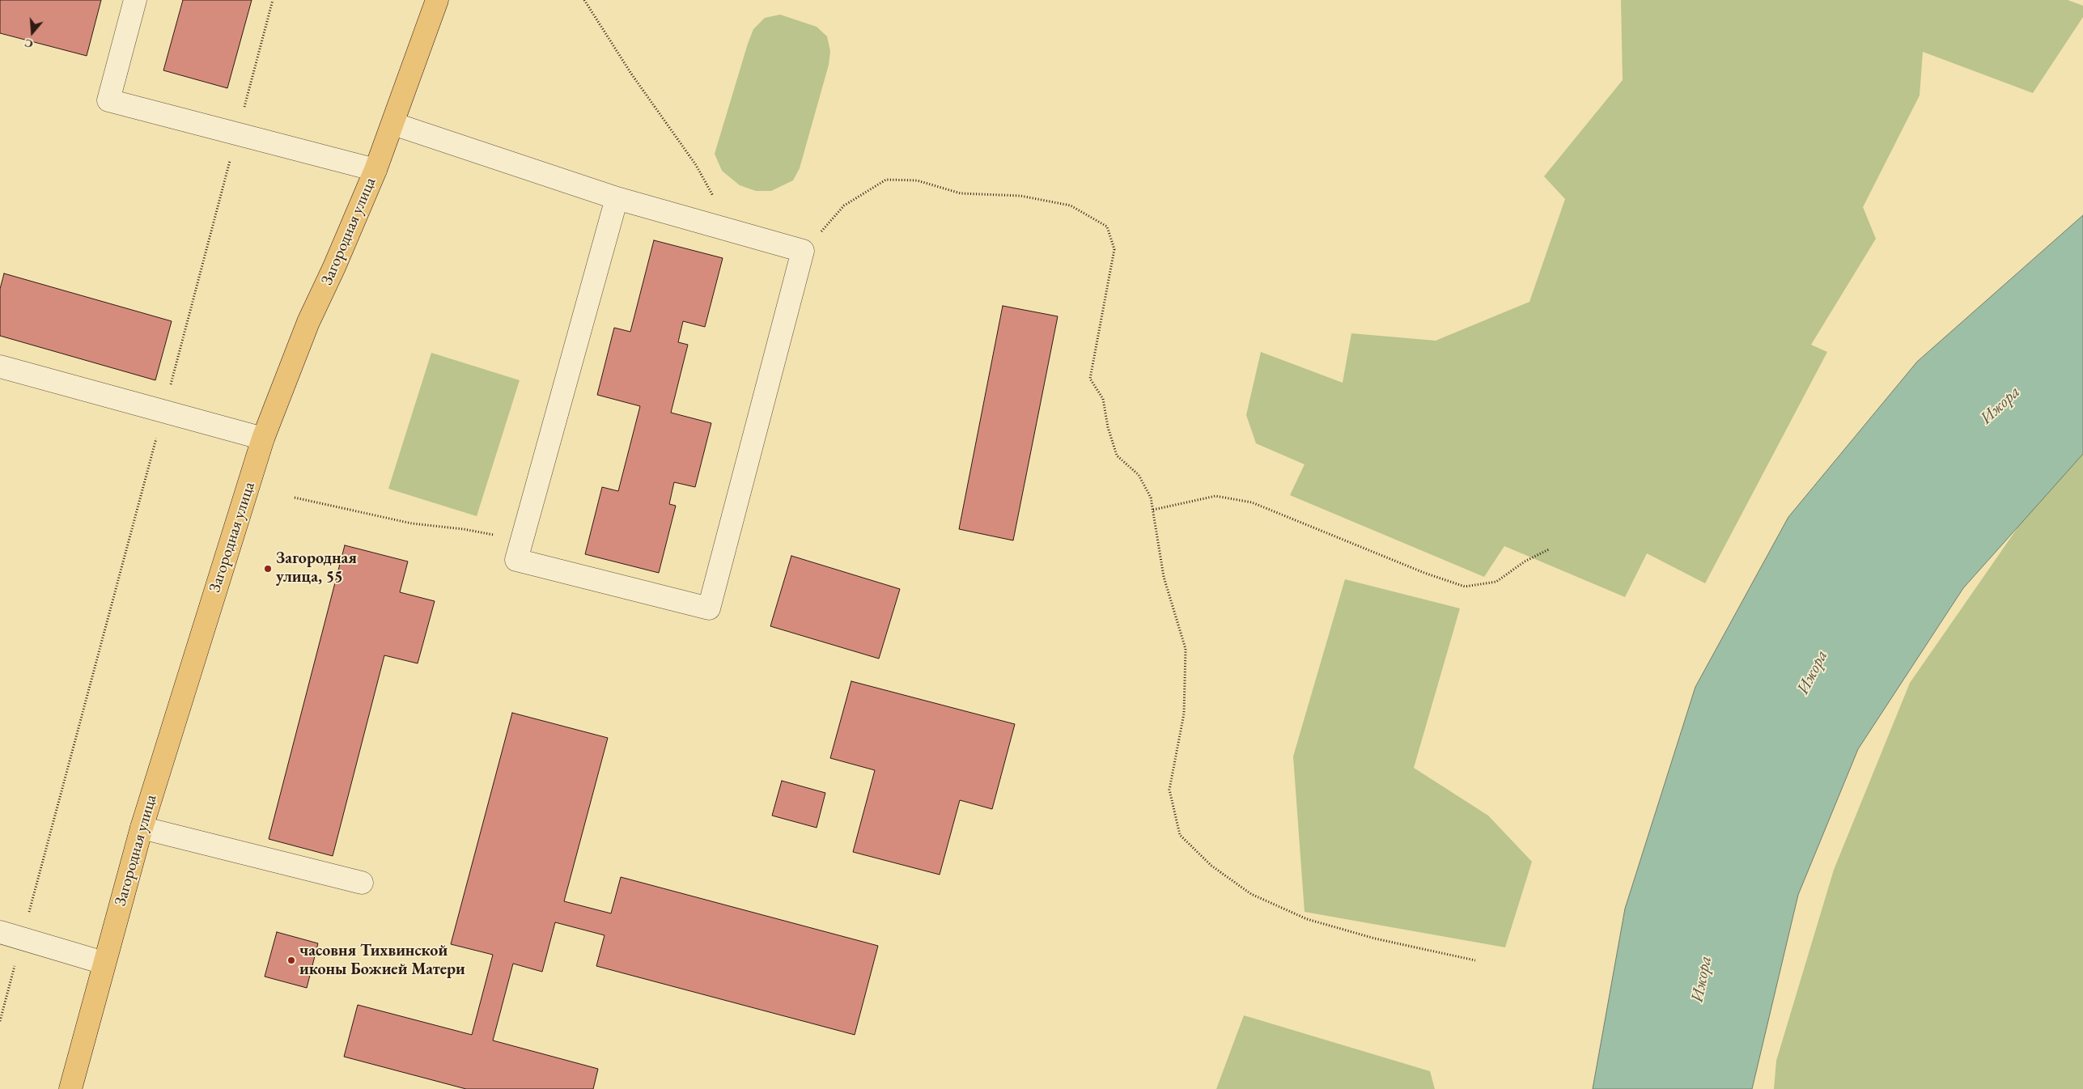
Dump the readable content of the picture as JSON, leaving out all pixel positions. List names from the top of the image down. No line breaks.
{"streets":{"main road":["Загородная улица"]},"water":["Ижора"],"places":["Загородная улица, 55","часовня Тихвинской иконы Божией Матери"],"north":"bottom"}
